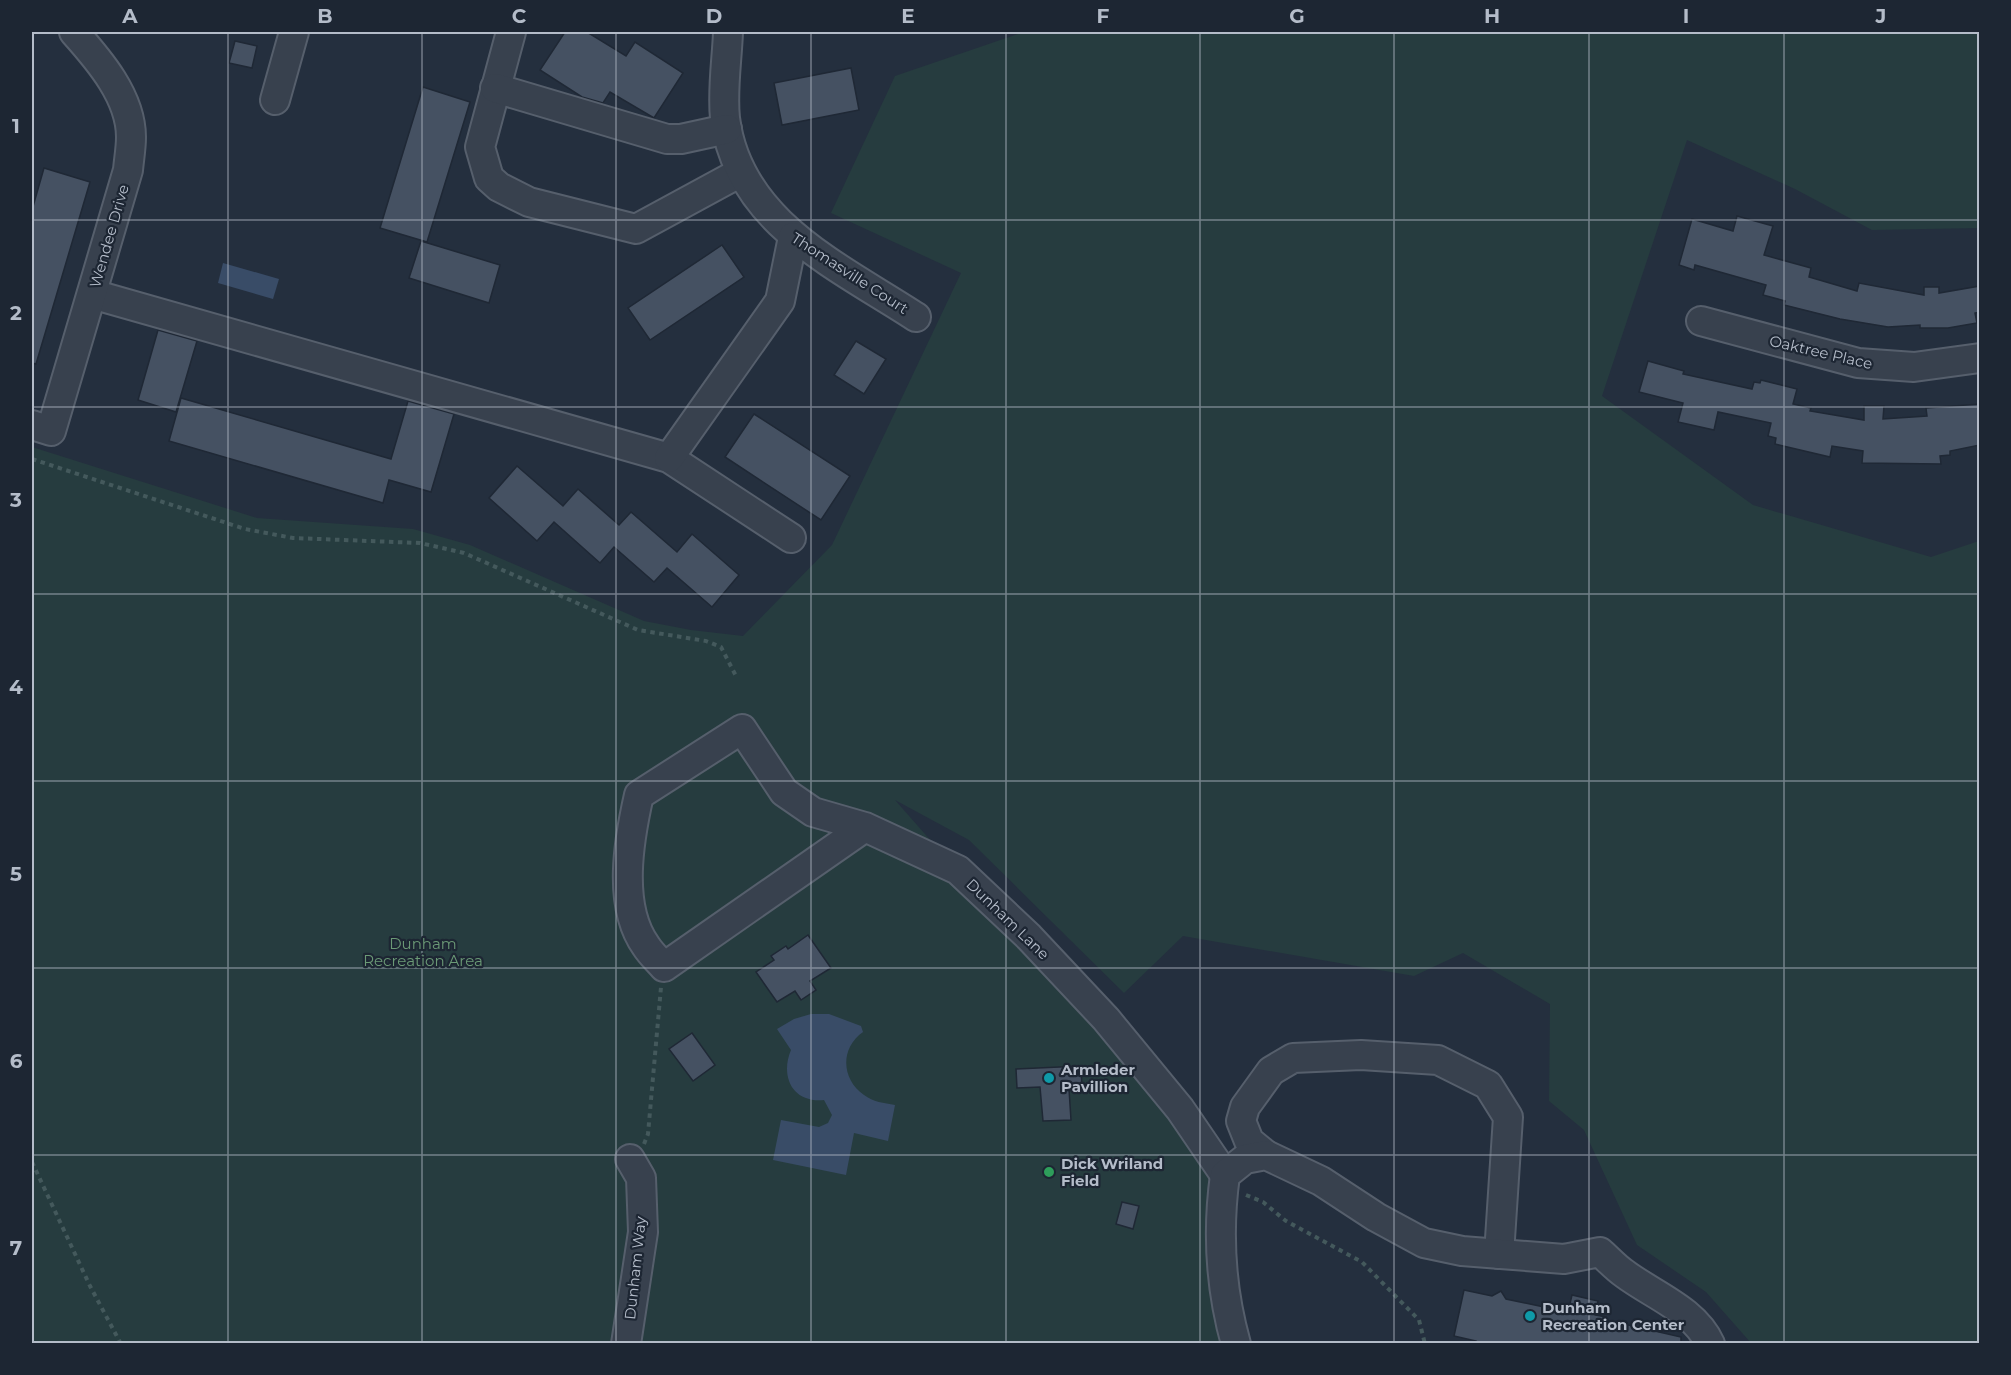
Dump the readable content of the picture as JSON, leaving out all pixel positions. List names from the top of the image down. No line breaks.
{"streets":{"street":["Wendee Drive","Thomasville Court","Oaktree Place","Dunham Lane","Dunham Way"]},"parks":["Dunham Recreation Area"],"places":["Armleder Pavillion","Dick Wriland Field","Dunham Recreation Center"],"grid":{"columns":["A","B","C","D","E","F","G","H","I","J"],"rows":["1","2","3","4","5","6","7"]}}
